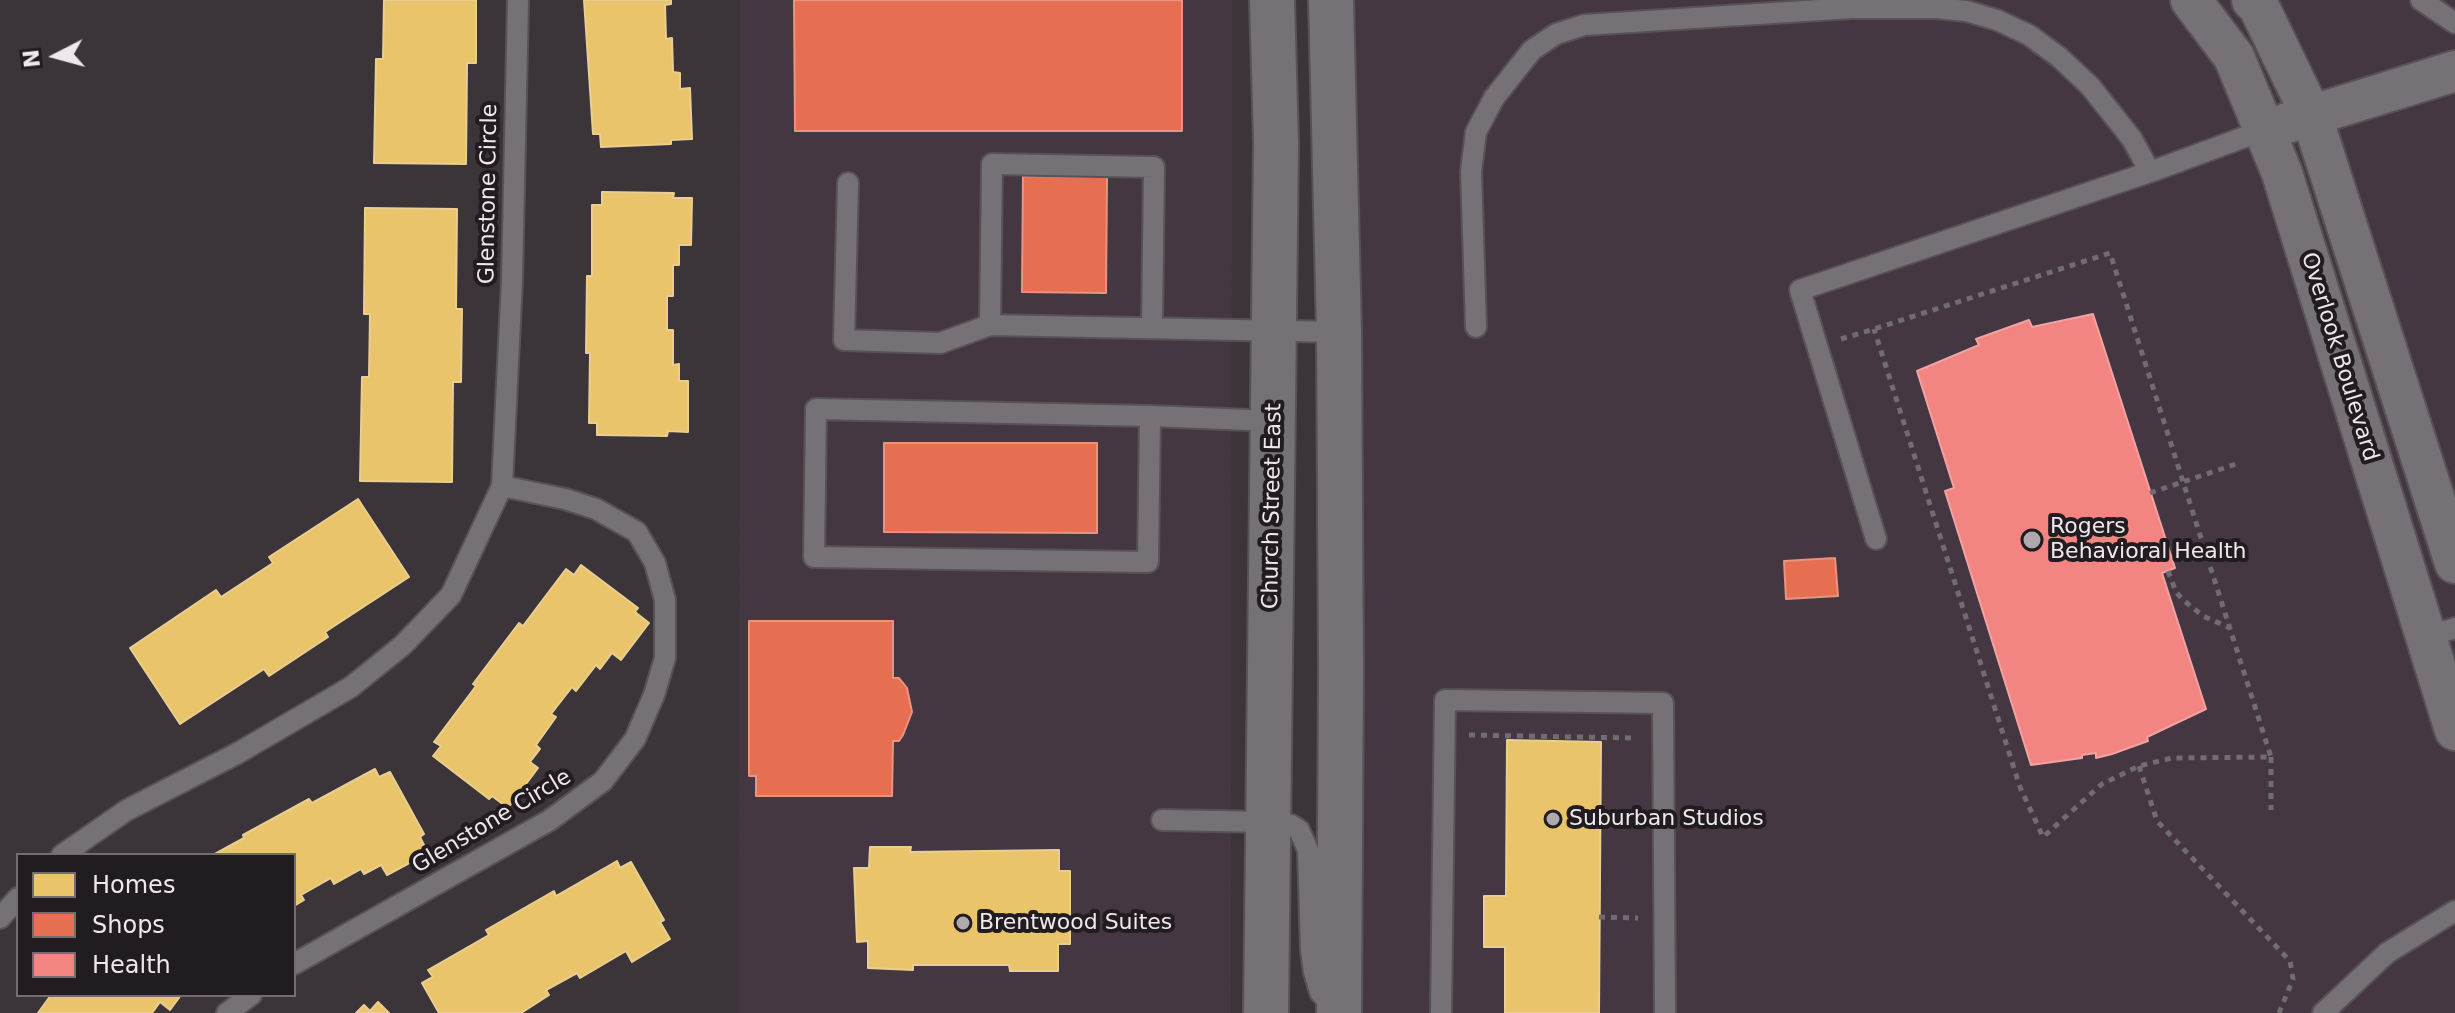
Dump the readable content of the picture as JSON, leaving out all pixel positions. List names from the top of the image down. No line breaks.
{"streets":{"main road":["Church Street East"],"street":["Overlook Boulevard"],"lane":["Glenstone Circle"]},"places":["Rogers Behavioral Health","Suburban Studios","Brentwood Suites"],"legend":["Homes","Shops","Health"],"north":"left"}
